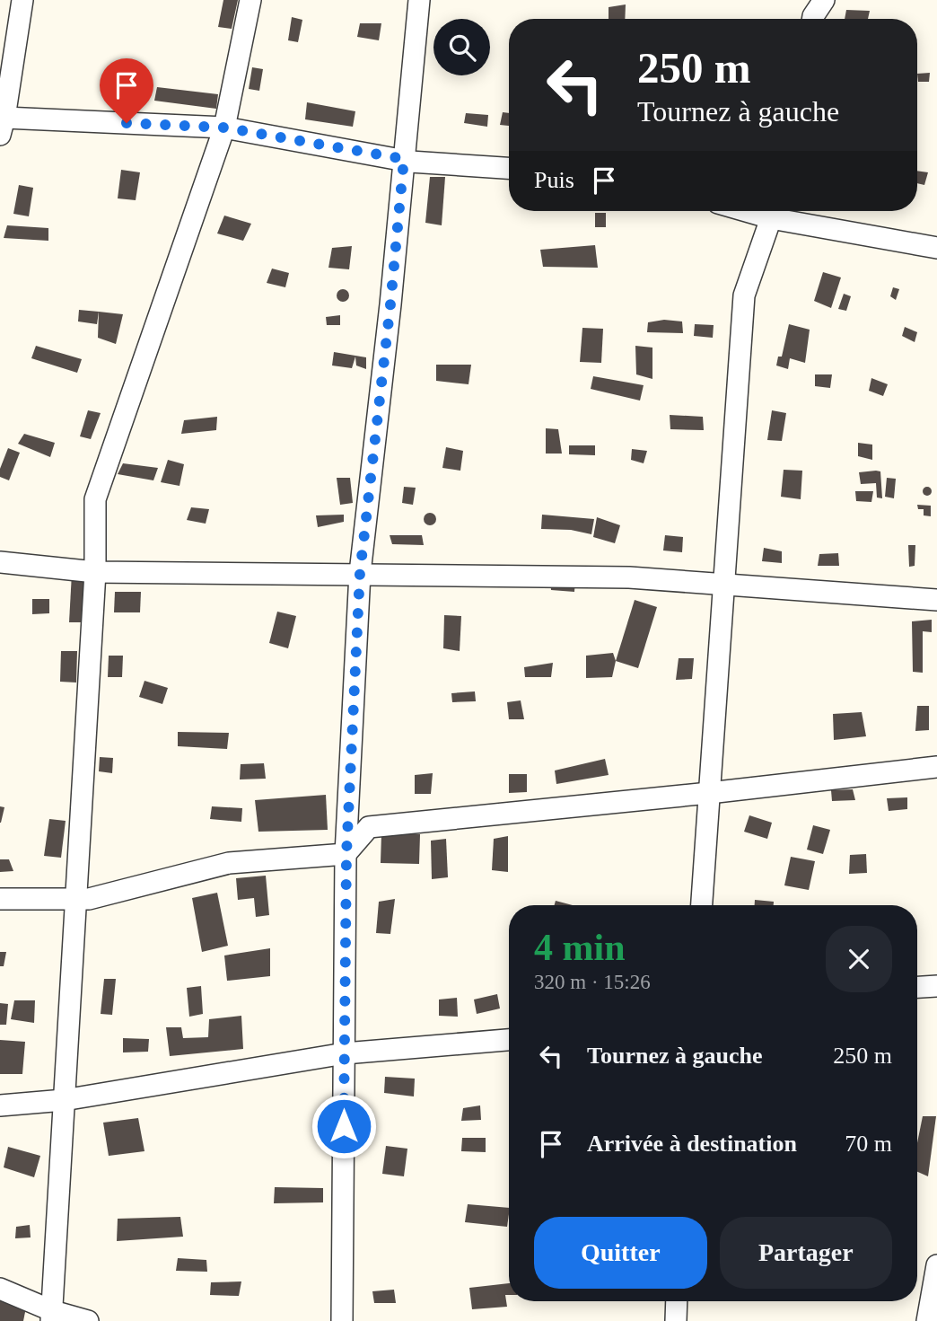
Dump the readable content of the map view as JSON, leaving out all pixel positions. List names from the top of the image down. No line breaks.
{"page":{"turn":["250 m","Tournez à gauche"],"then":"Puis","heading":["4 min","320 m · 15:26"],"list":[{"name":"Tournez à gauche","value":"250 m"},{"name":"Arrivée à destination","value":"70 m"}],"buttons":["Quitter","Partager"]}}
